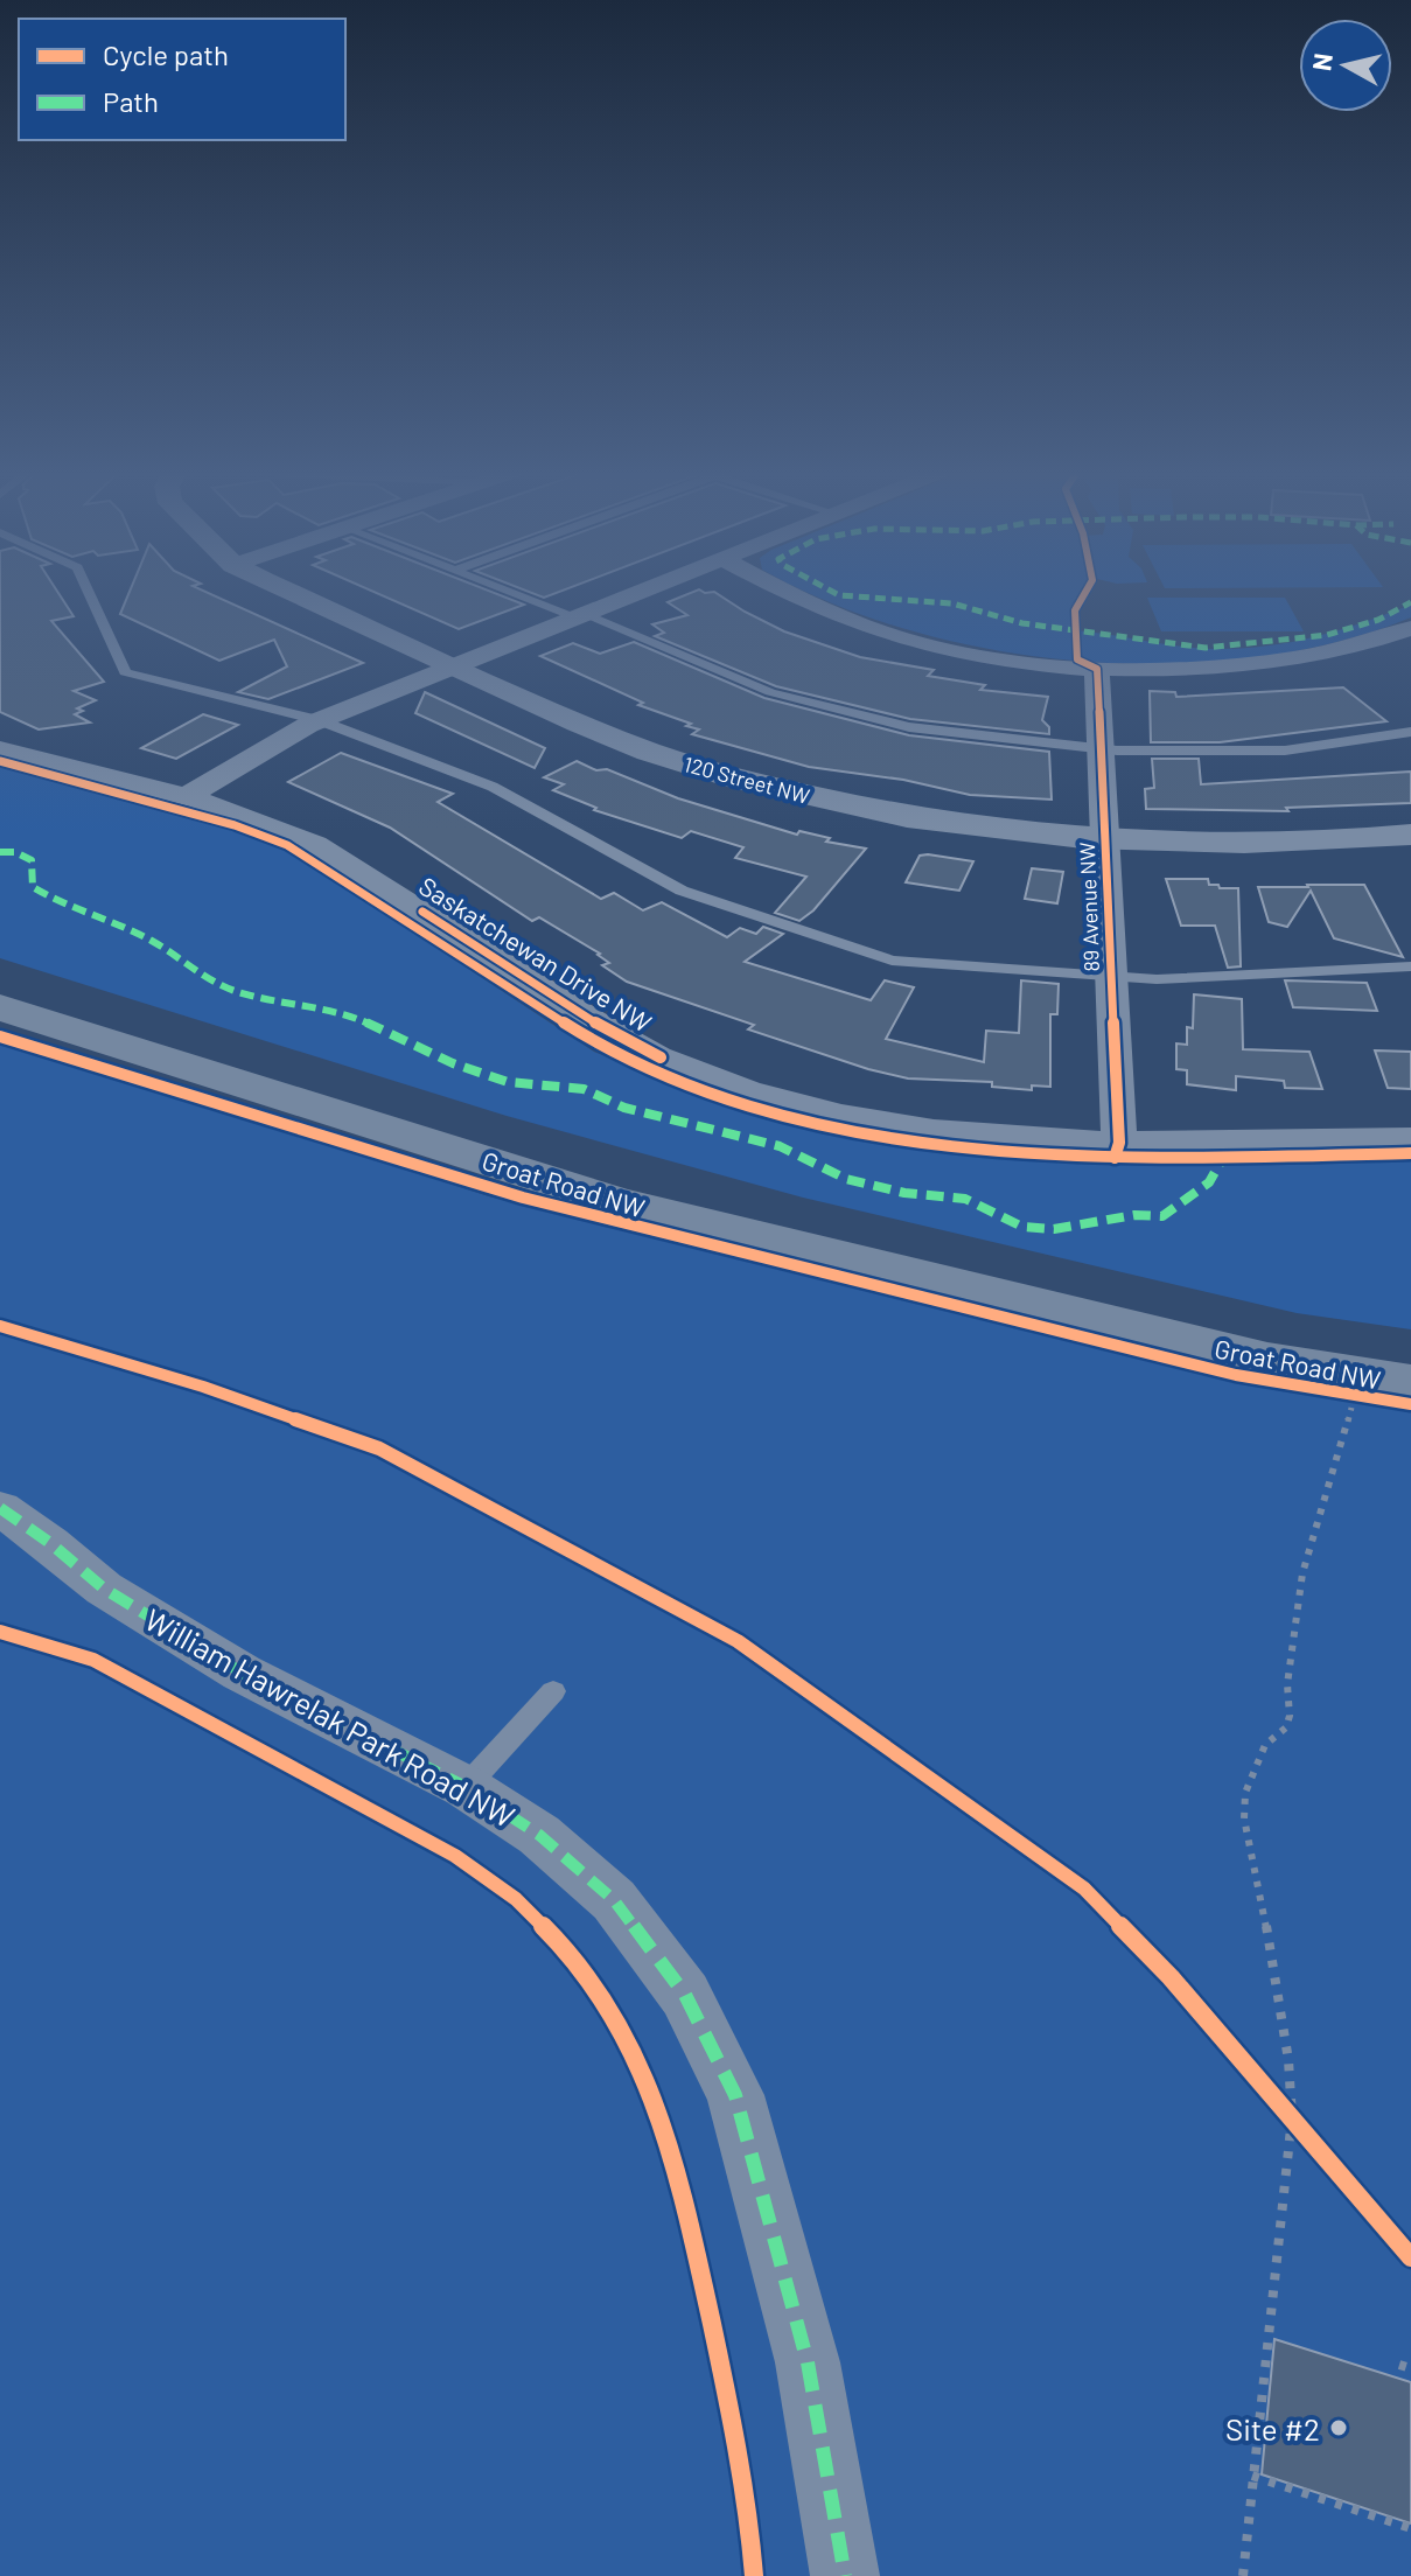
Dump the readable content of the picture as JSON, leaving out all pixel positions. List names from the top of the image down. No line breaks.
{"streets":{"main road":["Groat Road NW"],"street":["120 Street NW","89 Avenue NW","Saskatchewan Drive NW","William Hawrelak Park Road NW"]},"crossings":[["120 Street NW","89 Avenue NW"],["89 Avenue NW","Saskatchewan Drive NW"]],"places":["Site #2"],"legend":["Cycle path","Path"],"north":"left"}
